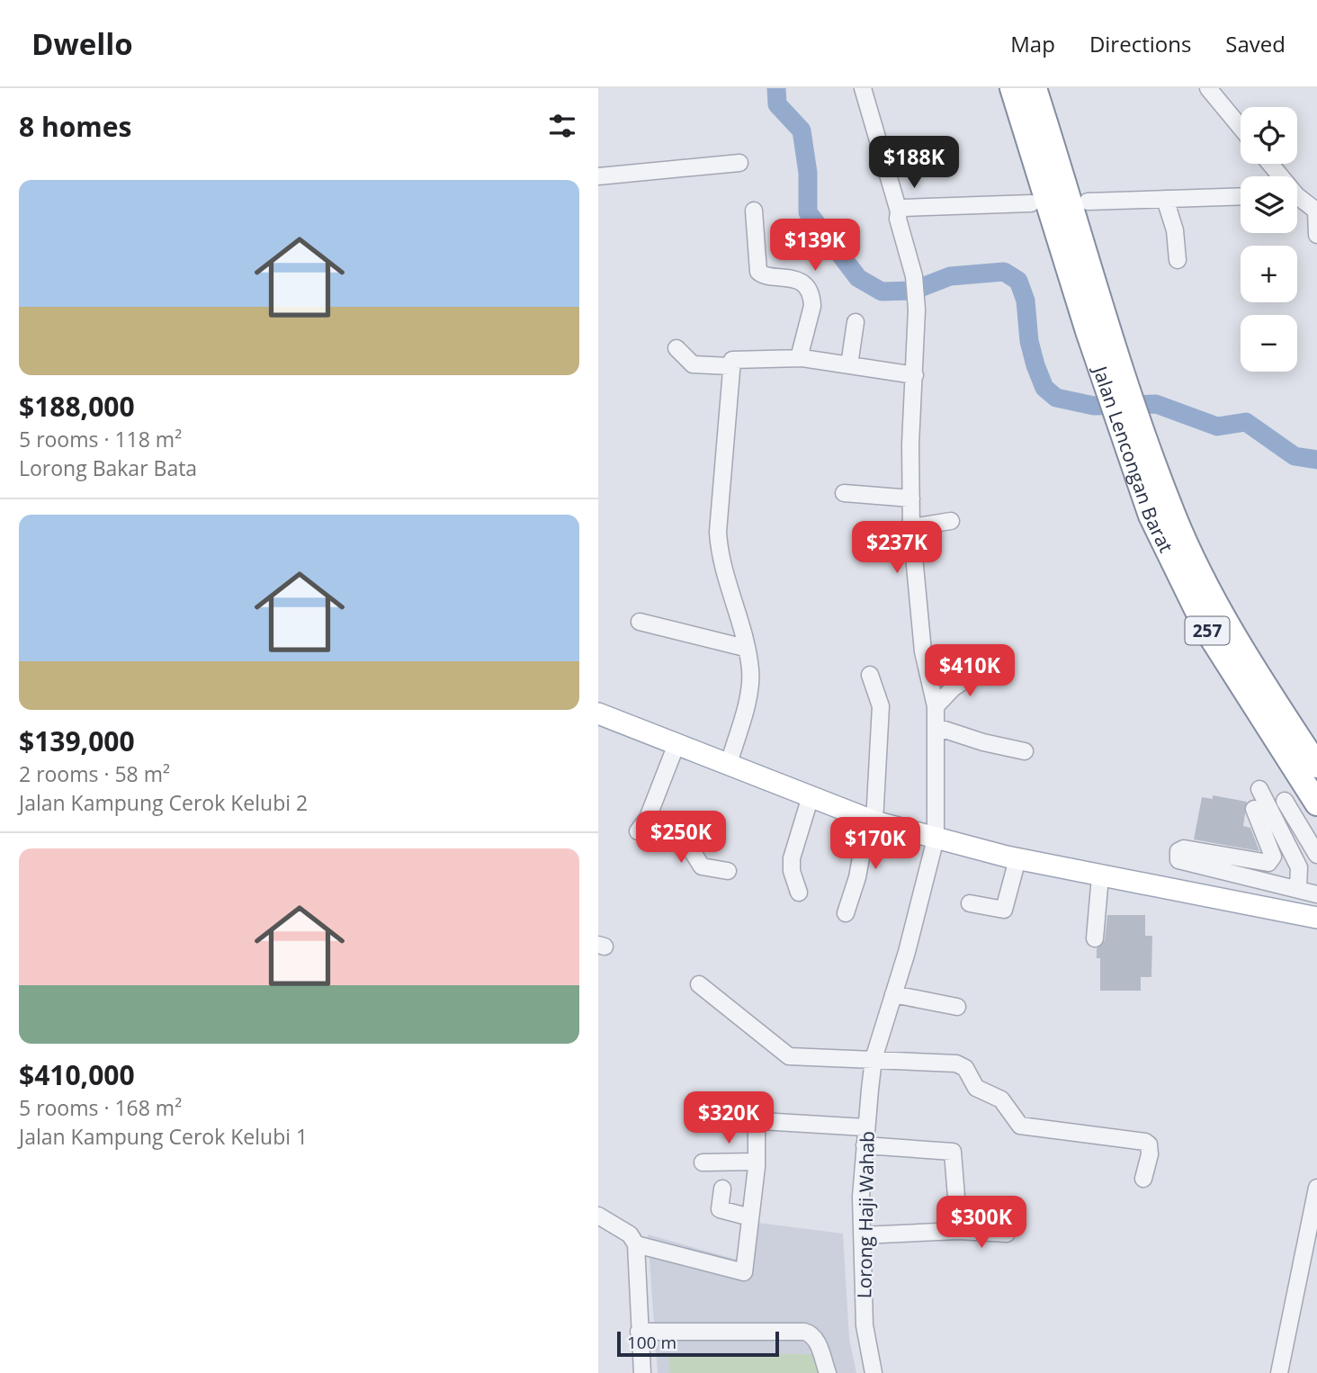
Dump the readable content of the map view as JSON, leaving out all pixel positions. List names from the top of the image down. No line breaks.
{"streets":{"highway":["Jalan Lencongan Barat","257"],"street":["Lorong Haji Wahab"]},"scale_bar":"100 m","page":{"header":"Dwello","nav":["Map","Directions","Saved"],"heading":"8 homes","map_buttons":["+","−"],"price":["$188K","$139K","$237K","$410K","$250K","$170K","$320K","$300K"],"list":[{"name":"$188,000","note":"5 rooms · 118 m² · Lorong Bakar Bata"},{"name":"$139,000","note":"2 rooms · 58 m² · Jalan Kampung Cerok Kelubi 2"},{"name":"$410,000","note":"5 rooms · 168 m² · Jalan Kampung Cerok Kelubi 1"}],"scale":"100 m"}}
